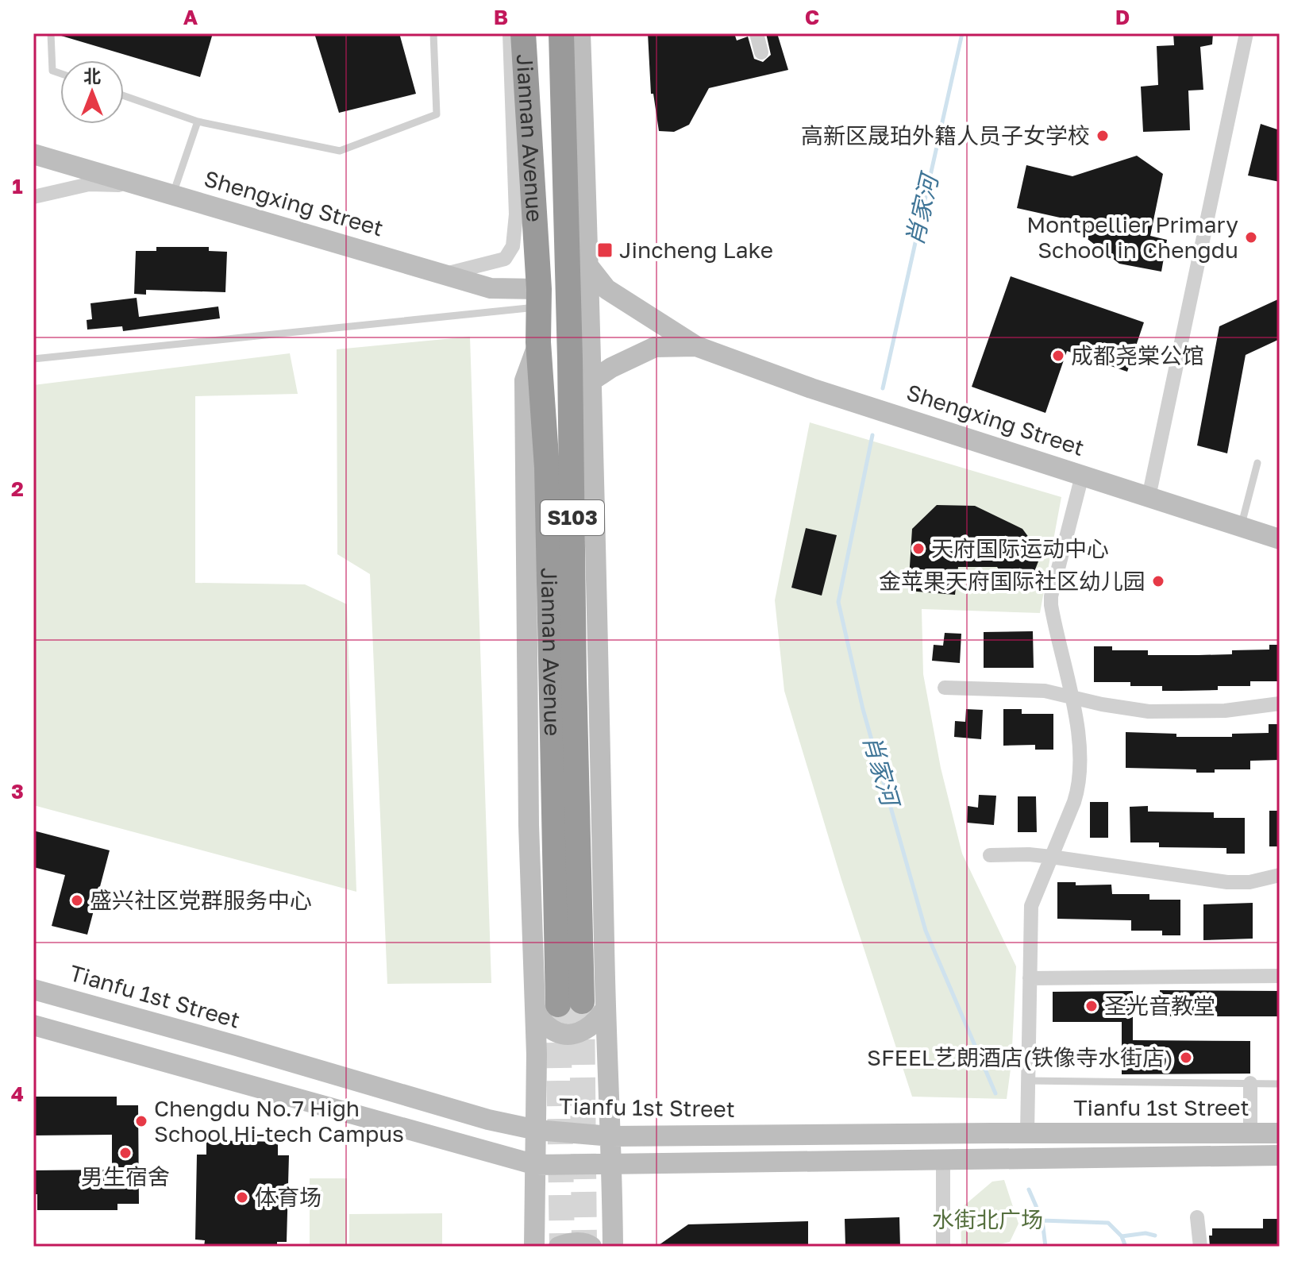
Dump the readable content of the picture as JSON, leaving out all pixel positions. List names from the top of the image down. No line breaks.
{"streets":{"highway":["Jiannan Avenue","S103"],"main road":["Shengxing Street","Tianfu 1st Street"]},"crossings":[["Jiannan Avenue","Shengxing Street"]],"water":["肖家河"],"parks":["水街北广场"],"places":{"other":["高新区晟珀外籍人员子女学校","Montpellier Primary School in Chengdu","成都尧棠公馆","天府国际运动中心","金苹果天府国际社区幼儿园","盛兴社区党群服务中心","圣光音教堂","SFEEL艺朗酒店(铁像寺水街店)","Chengdu No.7 High School Hi-tech Campus","男生宿舍","体育场"],"transit":["Jincheng Lake"]},"north":"top","grid":{"columns":["A","B","C","D"],"rows":["1","2","3","4"]}}
